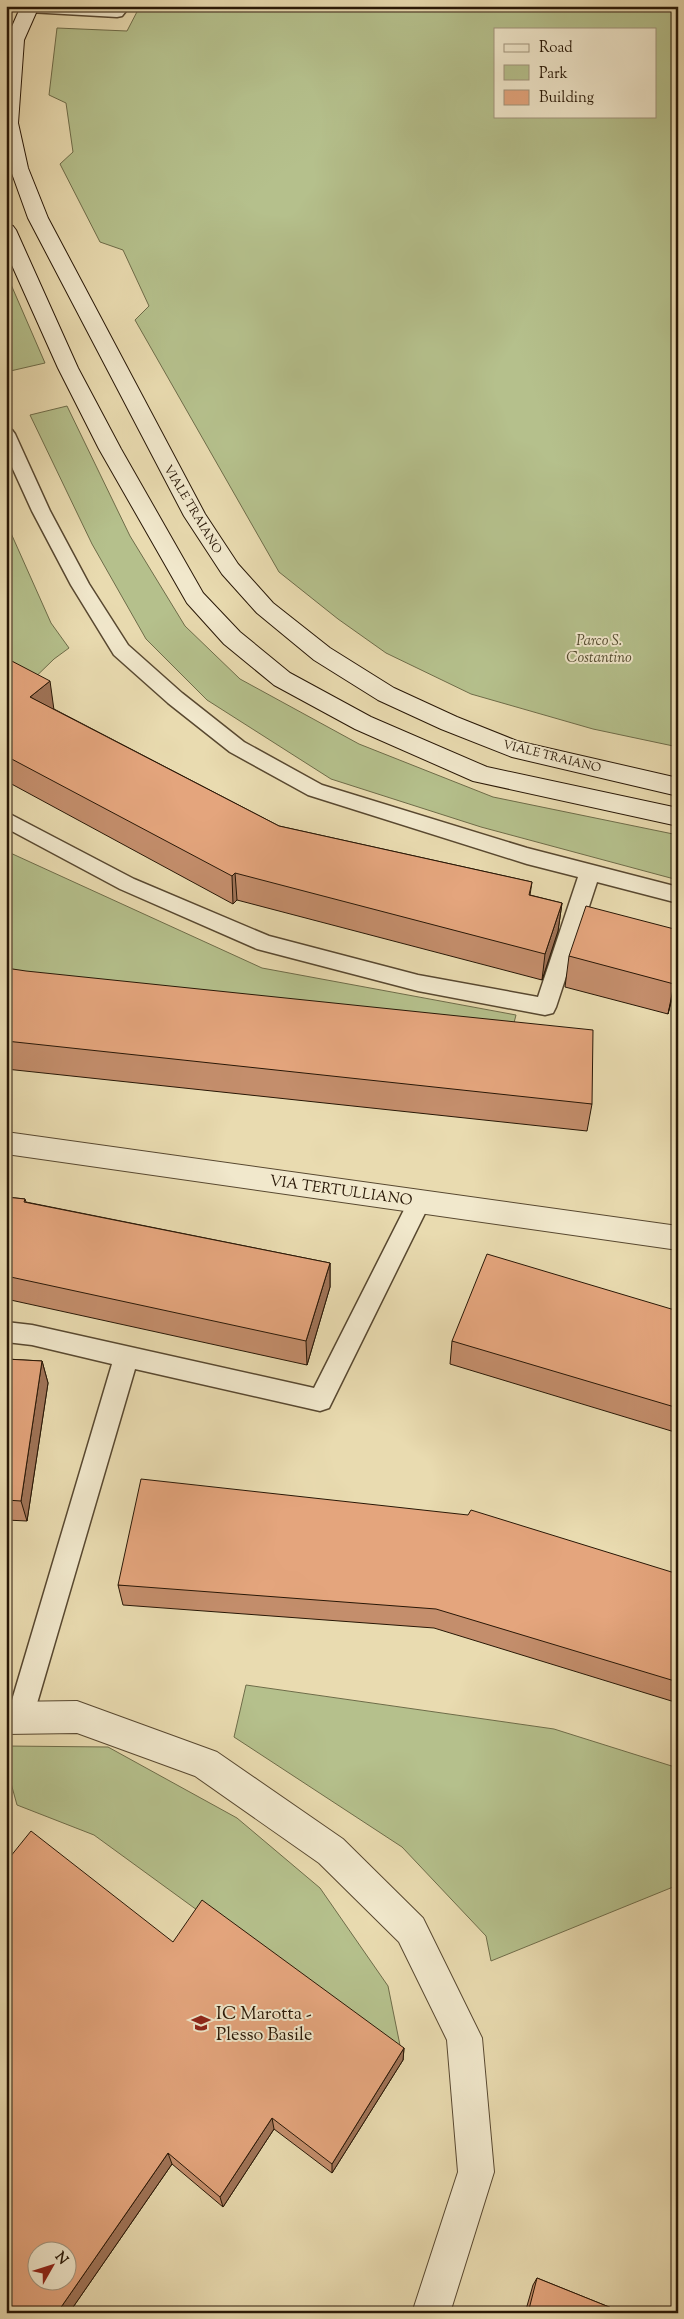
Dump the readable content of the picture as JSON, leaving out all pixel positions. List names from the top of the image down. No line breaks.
{"streets":{"main road":["VIALE TRAIANO","VIA TERTULLIANO"]},"parks":["Parco S. Costantino"],"places":{"school or university":["IC Marotta - Plesso Basile"]},"legend":["Road","Park","Building"],"north":"top right"}
